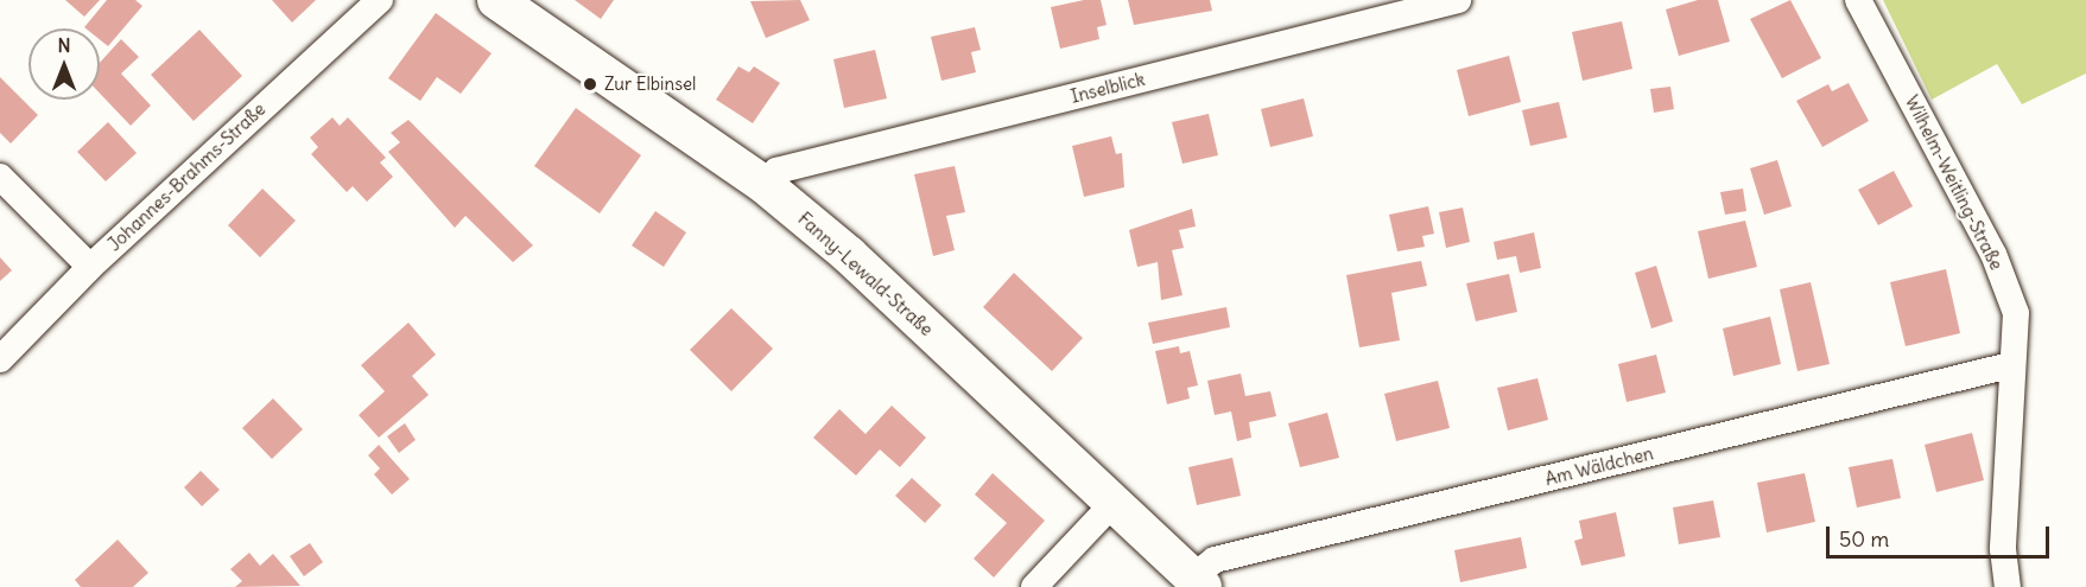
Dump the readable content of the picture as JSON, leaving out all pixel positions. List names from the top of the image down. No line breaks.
{"streets":{"street":["Inselblick","Johannes-Brahms-Straße","Wilhelm-Weitling-Straße","Fanny-Lewald-Straße","Am Wäldchen"]},"crossings":[["Inselblick","Fanny-Lewald-Straße"],["Wilhelm-Weitling-Straße","Am Wäldchen"],["Fanny-Lewald-Straße","Am Wäldchen"]],"places":["Zur Elbinsel"],"scale_bar":"50 m","north":"top"}
